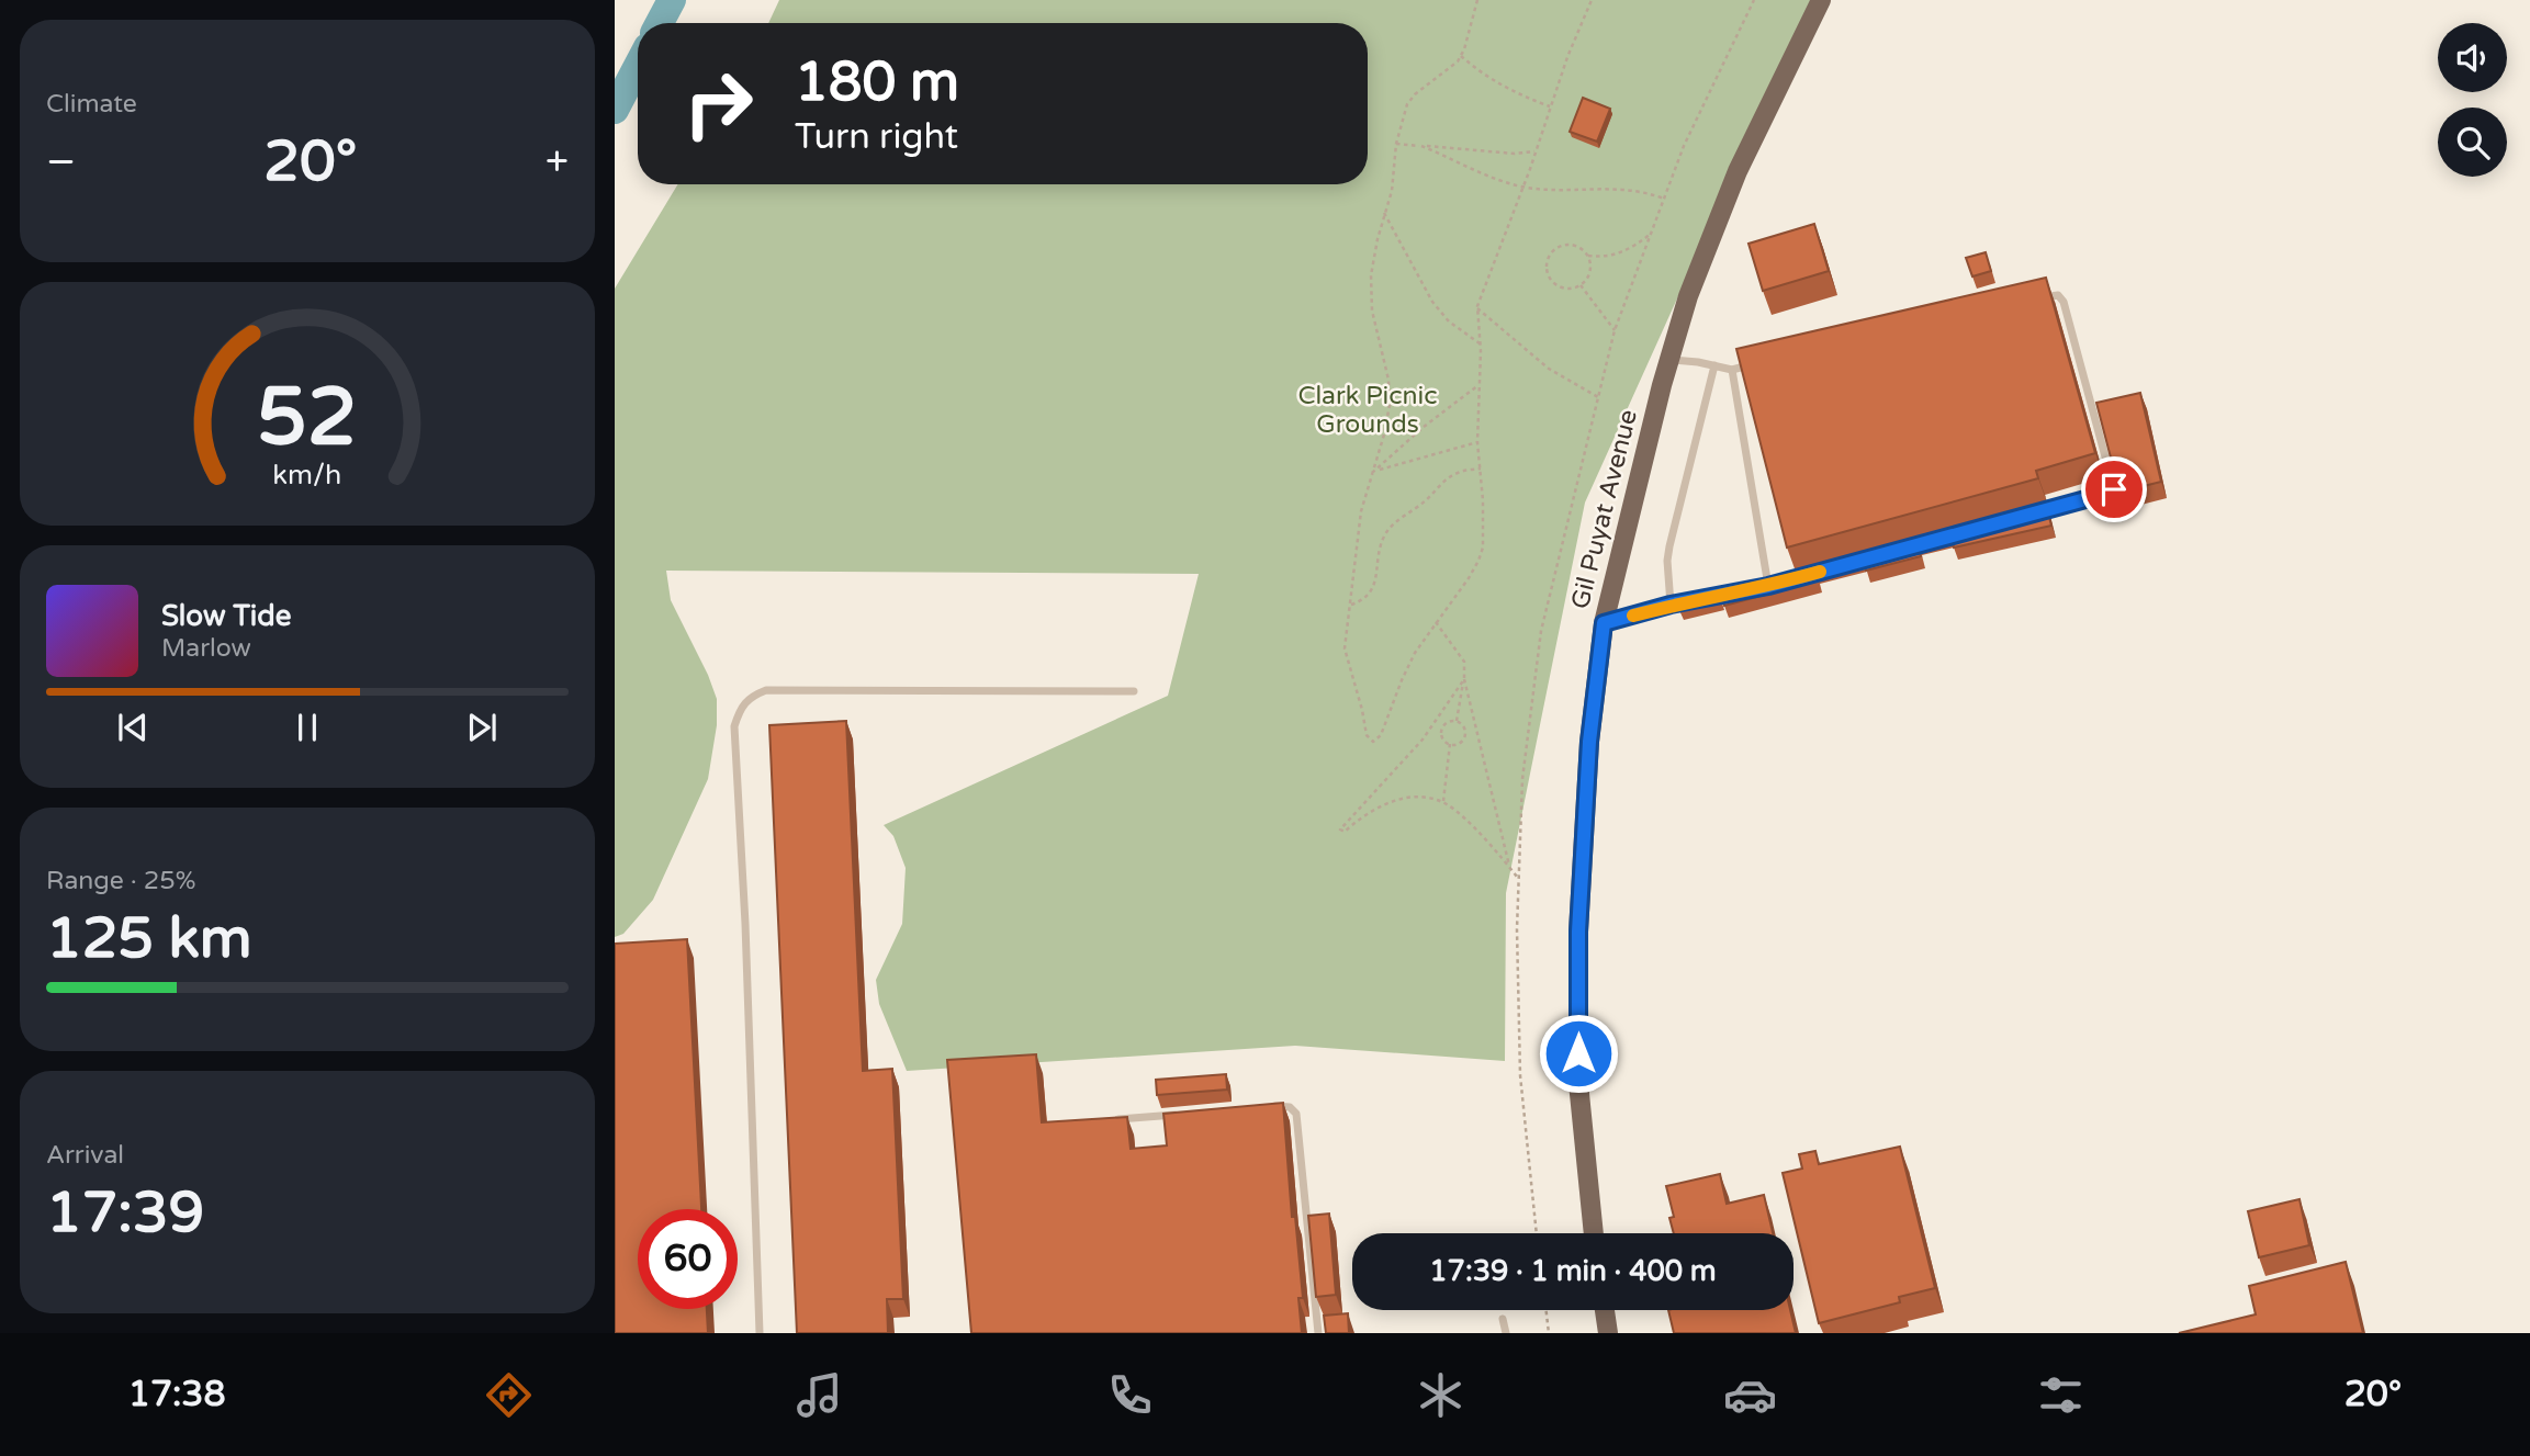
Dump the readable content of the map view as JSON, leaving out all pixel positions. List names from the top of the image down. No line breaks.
{"streets":{"main road":["Gil Puyat Avenue"]},"parks":["Clark Picnic Grounds"],"page":{"tile":["Climate",["Range · 25%","125 km"],["Arrival","17:39"]],"turn":["180 m","Turn right"],"heat":["−","20°","+"],"song":["Slow Tide","Marlow"],"limit":"60","trip":"17:39 · 1 min · 400 m","tabs":["17:38","20°"],"gauge":["52","km/h"]}}
